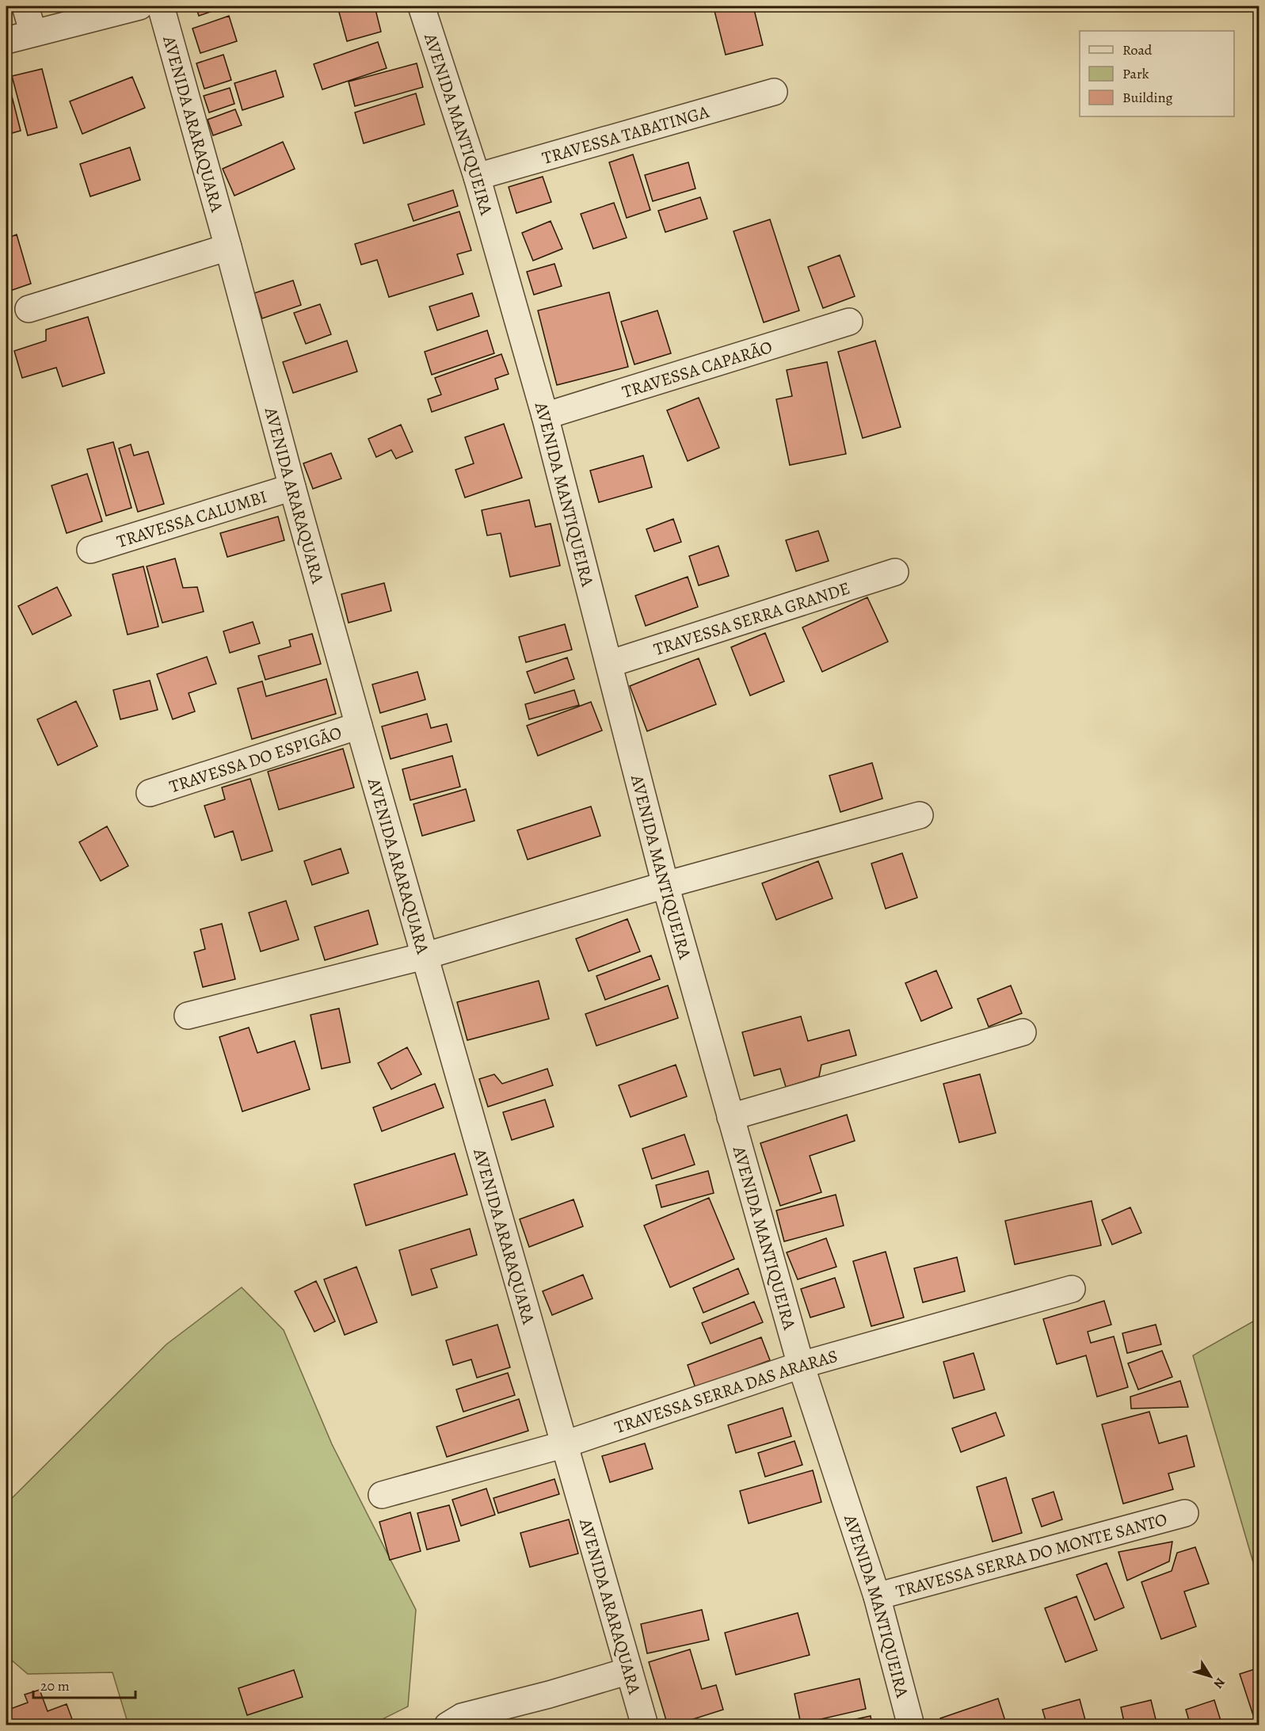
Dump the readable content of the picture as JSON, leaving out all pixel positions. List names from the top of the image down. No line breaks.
{"streets":{"street":["AVENIDA ARARAQUARA","AVENIDA MANTIQUEIRA","TRAVESSA TABATINGA","TRAVESSA CAPARÃO","TRAVESSA CALUMBI","TRAVESSA SERRA GRANDE","TRAVESSA DO ESPIGÃO","TRAVESSA SERRA DAS ARARAS","TRAVESSA SERRA DO MONTE SANTO"]},"crossings":[["AVENIDA ARARAQUARA","TRAVESSA CALUMBI"],["AVENIDA ARARAQUARA","TRAVESSA DO ESPIGÃO"],["AVENIDA ARARAQUARA","TRAVESSA SERRA DAS ARARAS"],["AVENIDA MANTIQUEIRA","TRAVESSA TABATINGA"],["AVENIDA MANTIQUEIRA","TRAVESSA CAPARÃO"],["AVENIDA MANTIQUEIRA","TRAVESSA SERRA GRANDE"],["AVENIDA MANTIQUEIRA","TRAVESSA SERRA DAS ARARAS"],["AVENIDA MANTIQUEIRA","TRAVESSA SERRA DO MONTE SANTO"]],"legend":["Road","Park","Building"],"scale_bar":"20 m","north":"bottom right"}
